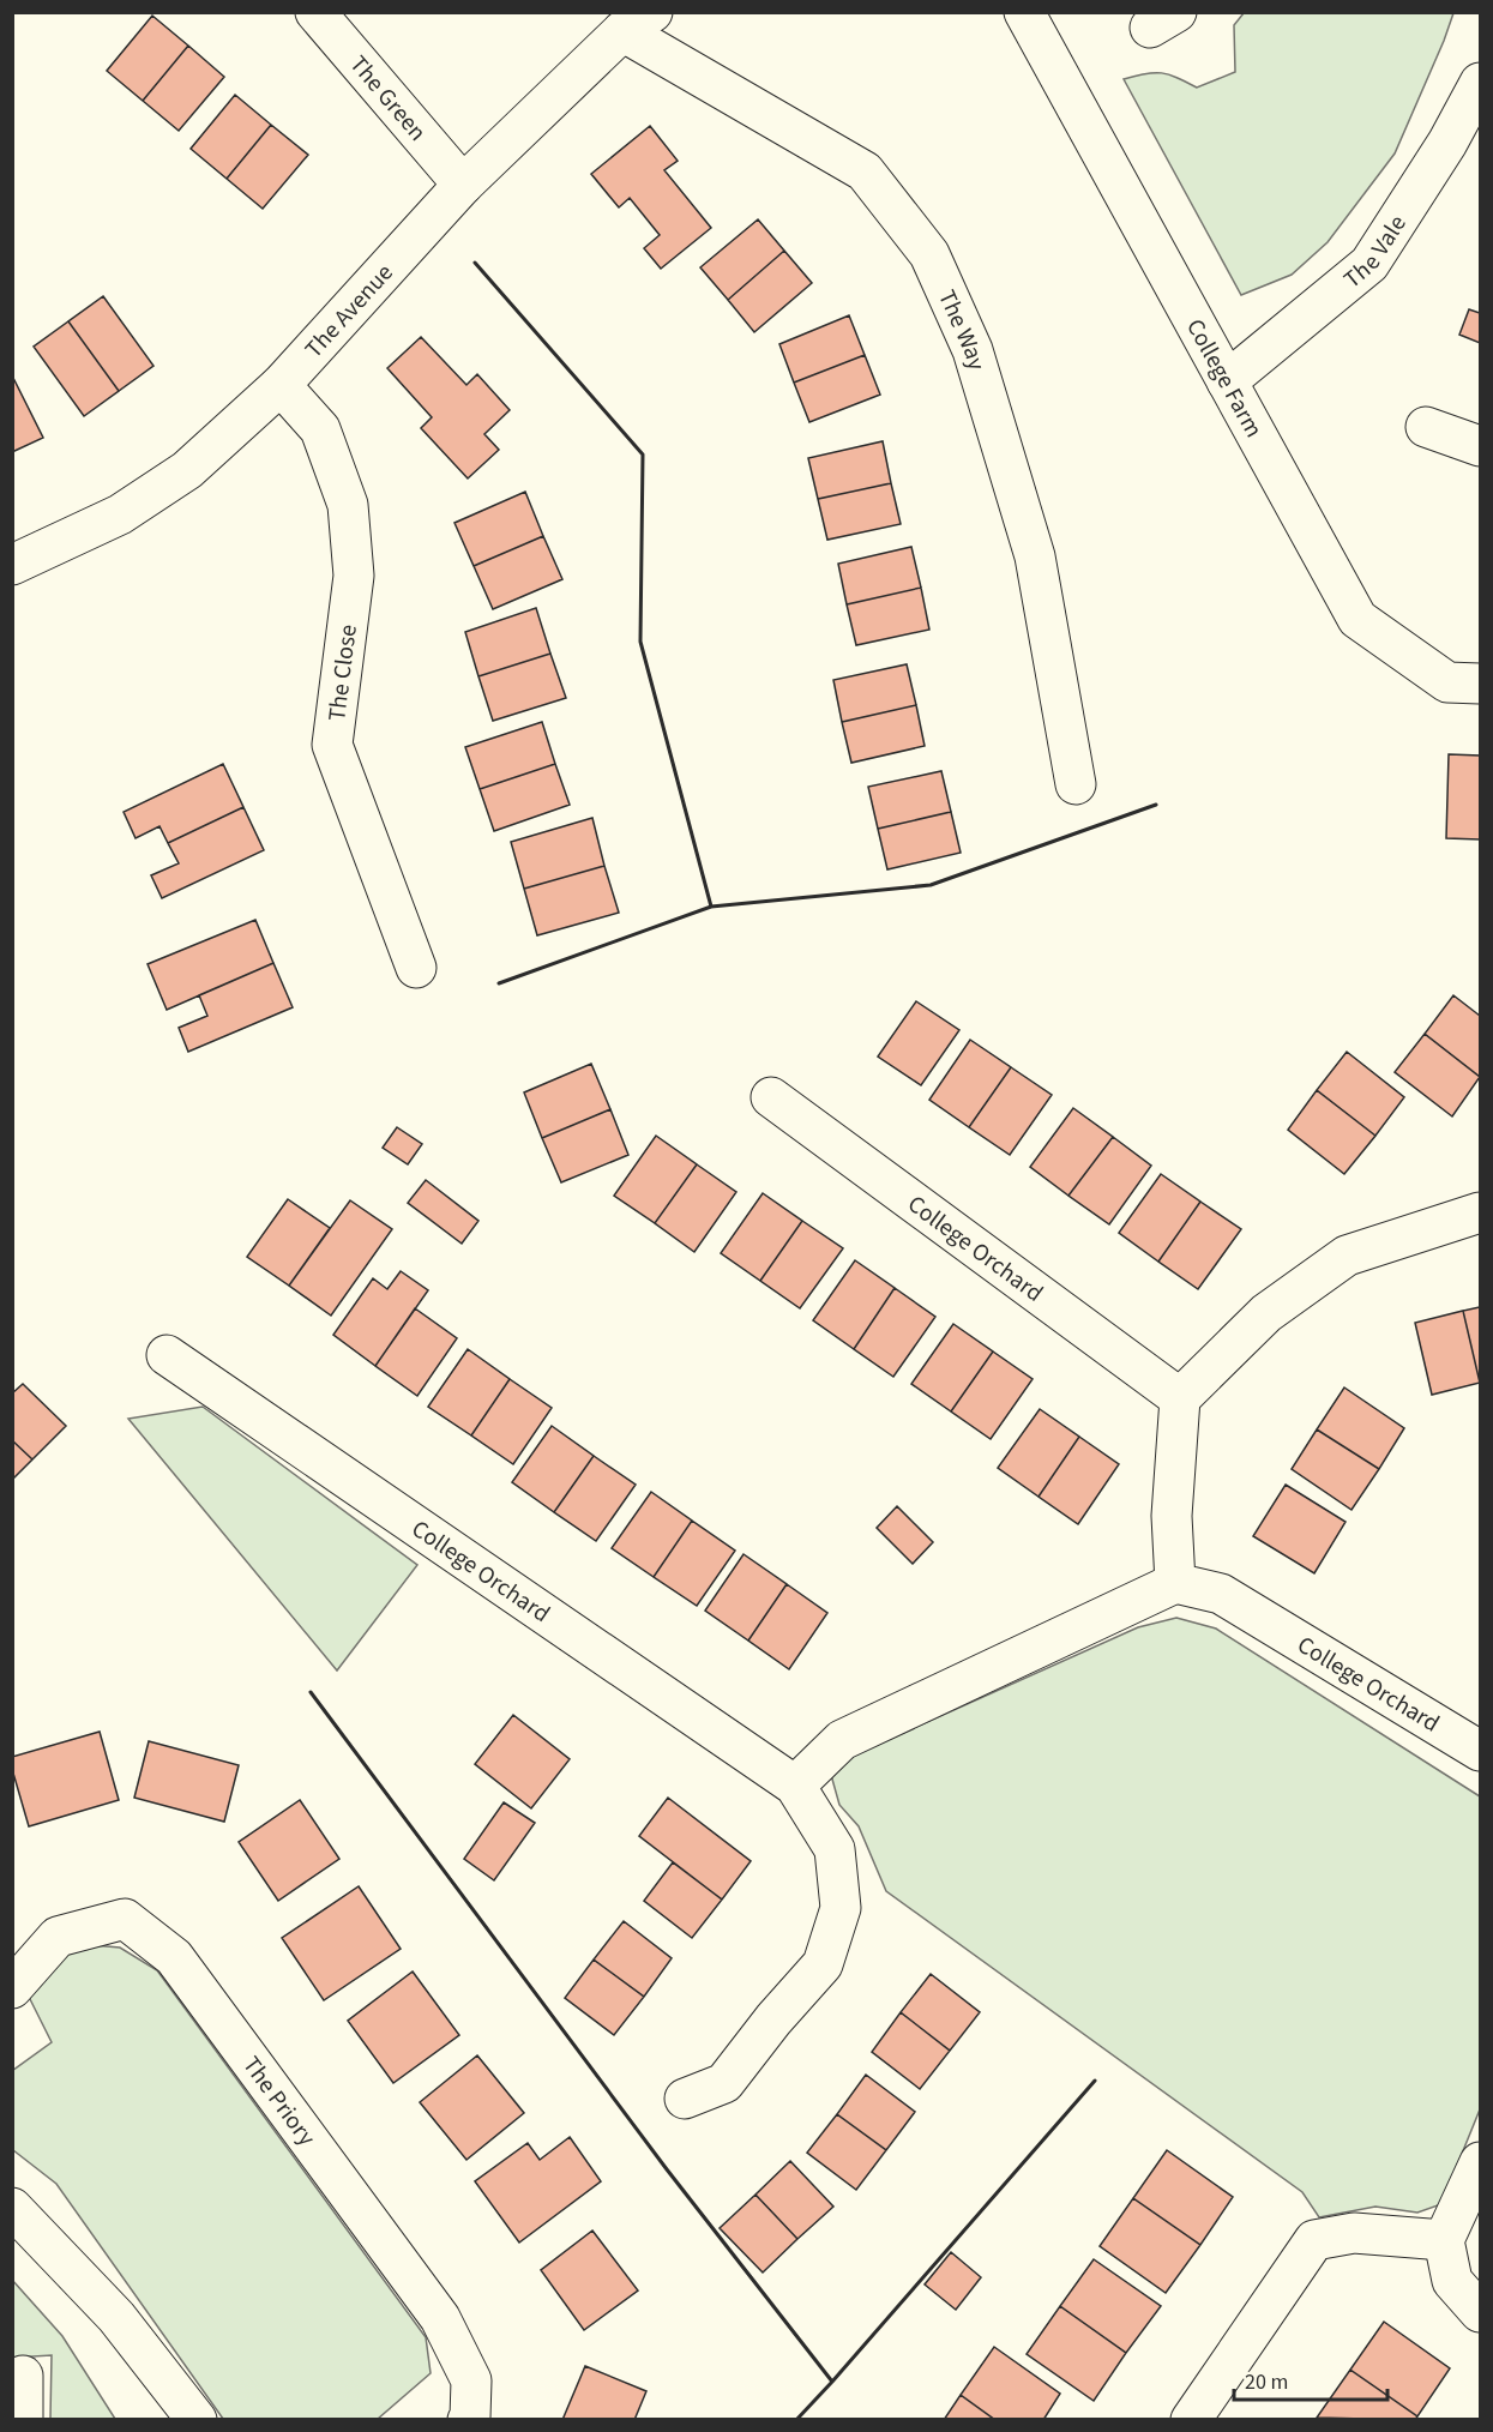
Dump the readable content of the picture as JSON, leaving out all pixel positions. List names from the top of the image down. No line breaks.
{"streets":{"street":["The Green","The Vale","The Avenue","The Way","College Farm","The Close","College Orchard","The Priory"]},"crossings":[["The Green","The Avenue"],["The Vale","College Farm"],["The Avenue","The Way"],["The Avenue","The Close"]],"scale_bar":"20 m"}
